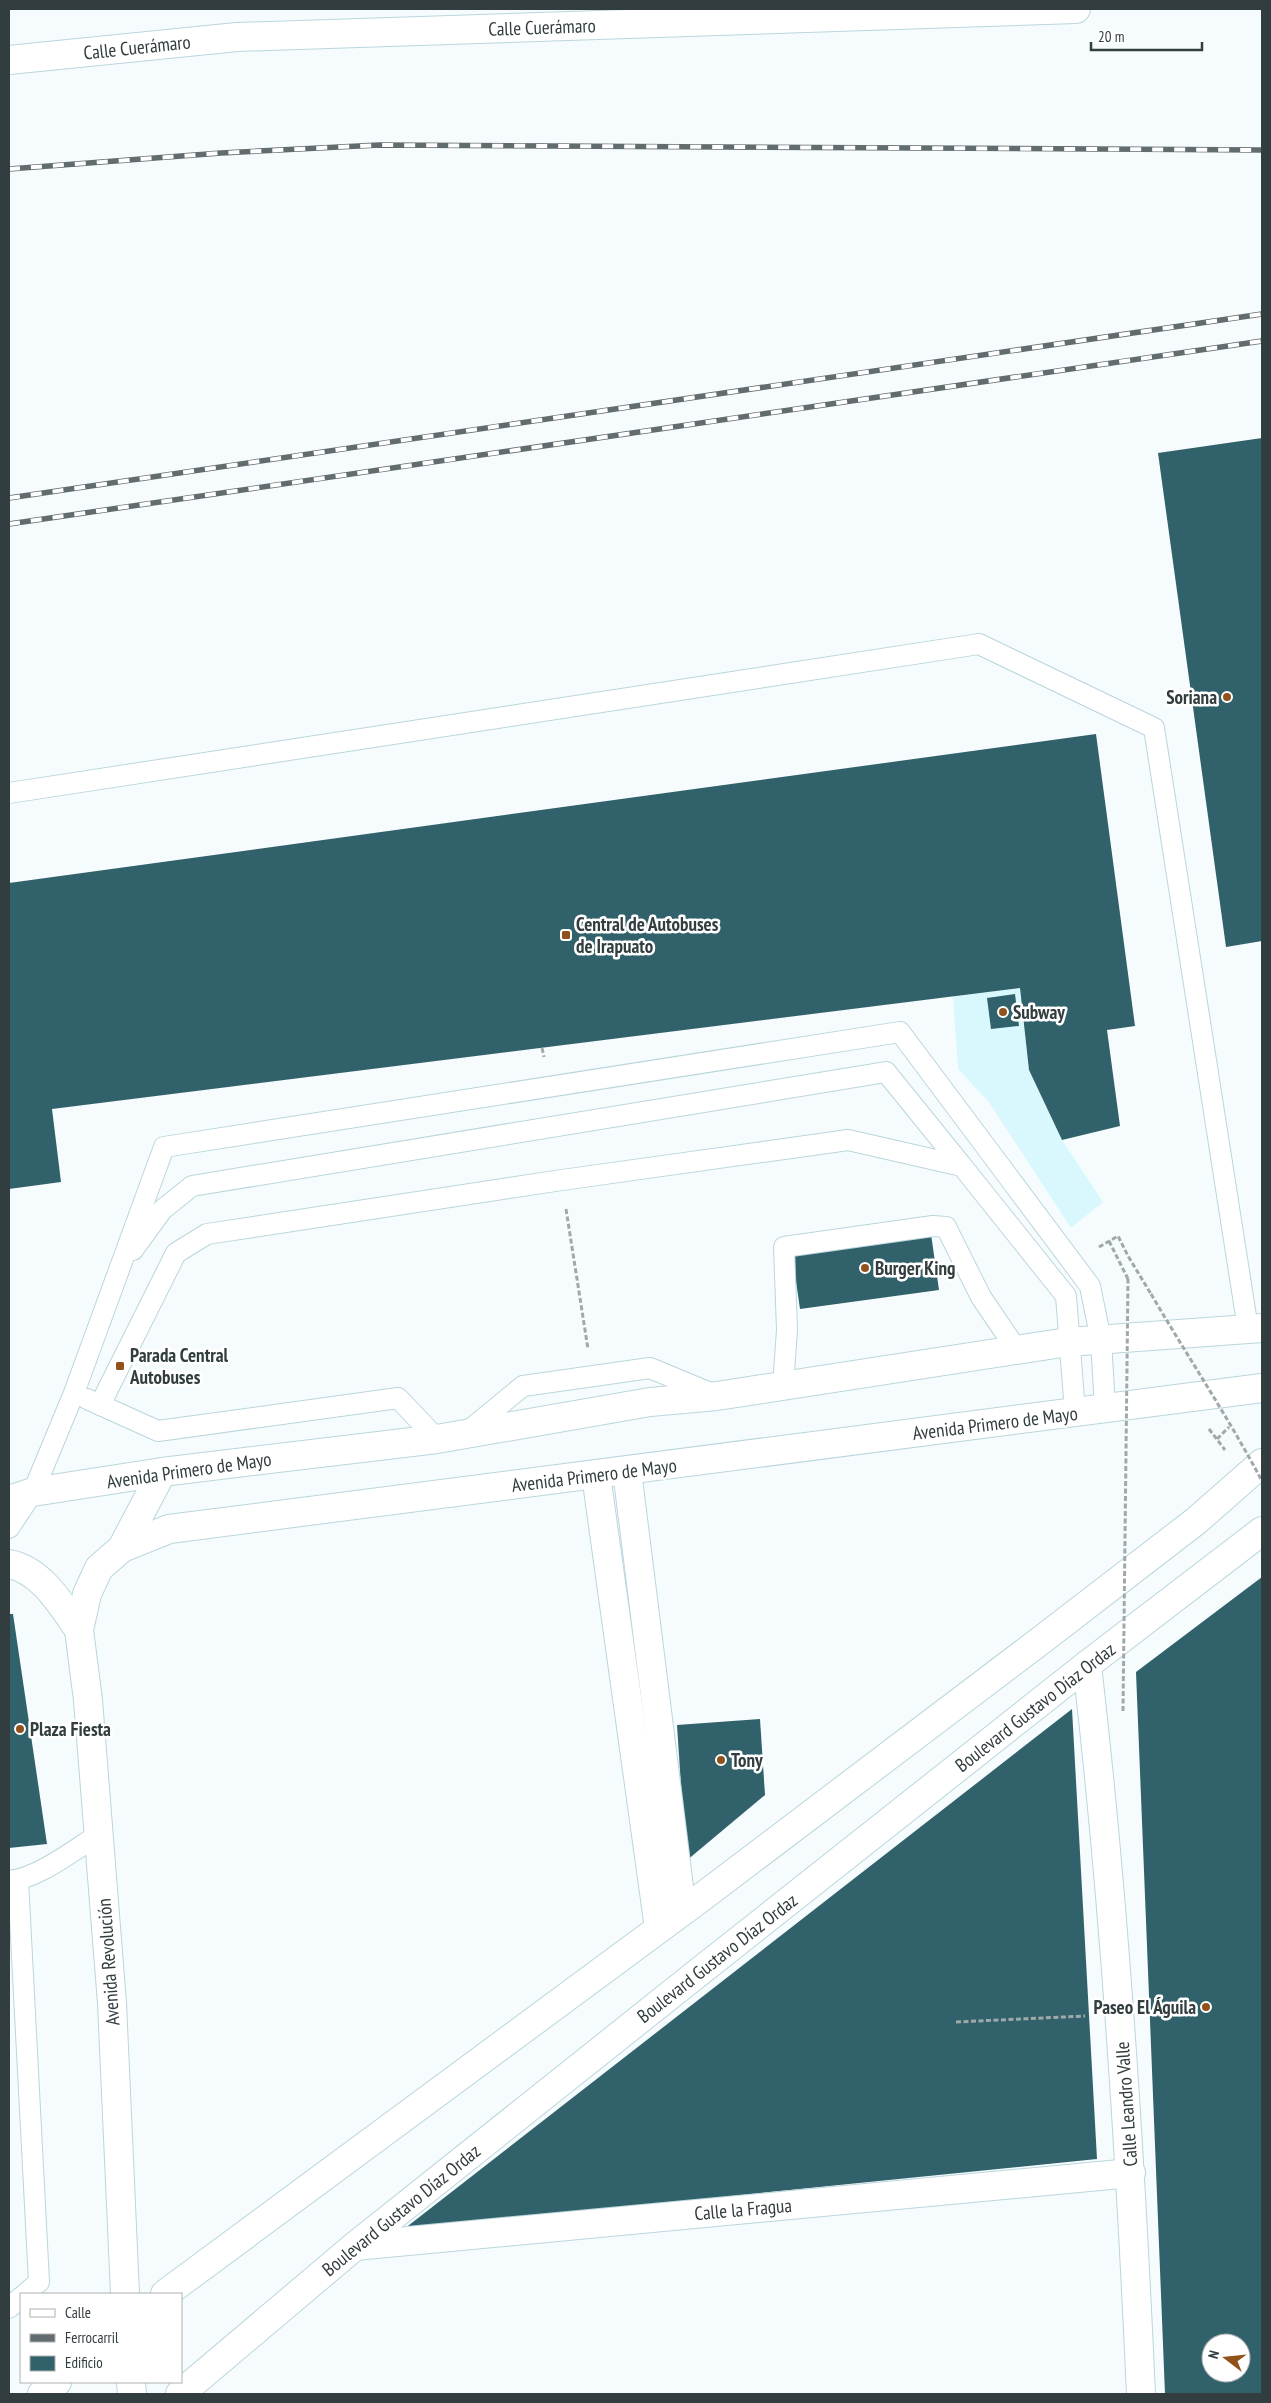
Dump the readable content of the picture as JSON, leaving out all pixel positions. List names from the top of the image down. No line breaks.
{"streets":{"street":["Calle Cuerámaro","Avenida Primero de Mayo","Boulevard Gustavo Díaz Ordaz","Avenida Revolución","Calle Leandro Valle","Calle la Fragua"]},"crossings":[["Avenida Primero de Mayo","Avenida Revolución"],["Boulevard Gustavo Díaz Ordaz","Calle Leandro Valle"],["Boulevard Gustavo Díaz Ordaz","Calle la Fragua"],["Calle Leandro Valle","Calle la Fragua"]],"places":{"other":["Soriana","Subway","Burger King","Plaza Fiesta","Tony","Paseo El Águila"],"transit":["Central de Autobuses de Irapuato","Parada Central Autobuses"]},"legend":["Calle","Ferrocarril","Edificio"],"scale_bar":"20 m","north":"left"}
